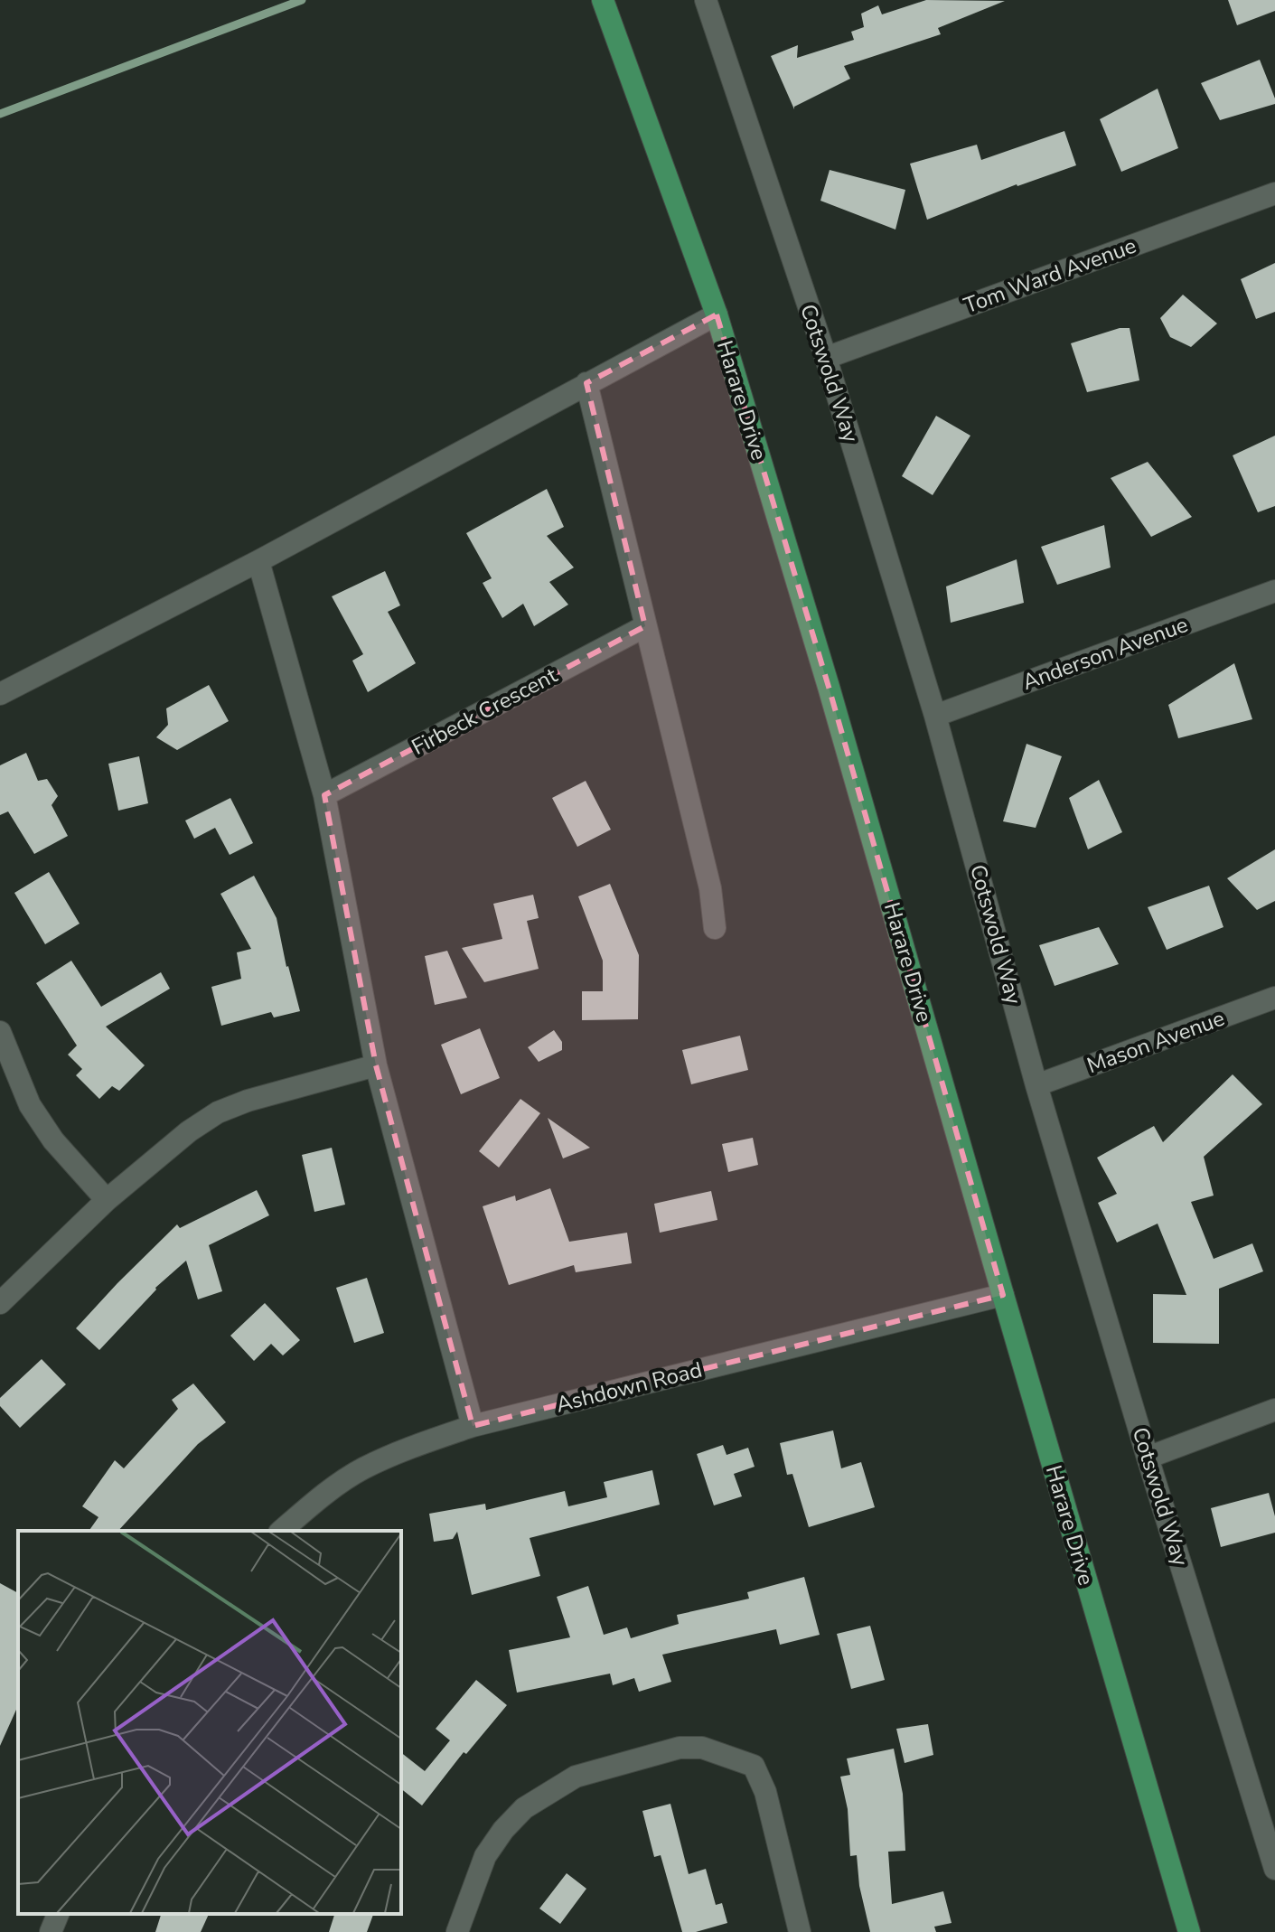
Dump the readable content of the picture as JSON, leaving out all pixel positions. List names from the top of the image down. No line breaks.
{"streets":{"main road":["Harare Drive"],"street":["Tom Ward Avenue","Cotswold Way","Anderson Avenue","Firbeck Crescent","Mason Avenue","Ashdown Road"]},"crossings":[["Tom Ward Avenue","Cotswold Way"],["Cotswold Way","Anderson Avenue"],["Cotswold Way","Mason Avenue"],["Harare Drive","Ashdown Road"]]}
